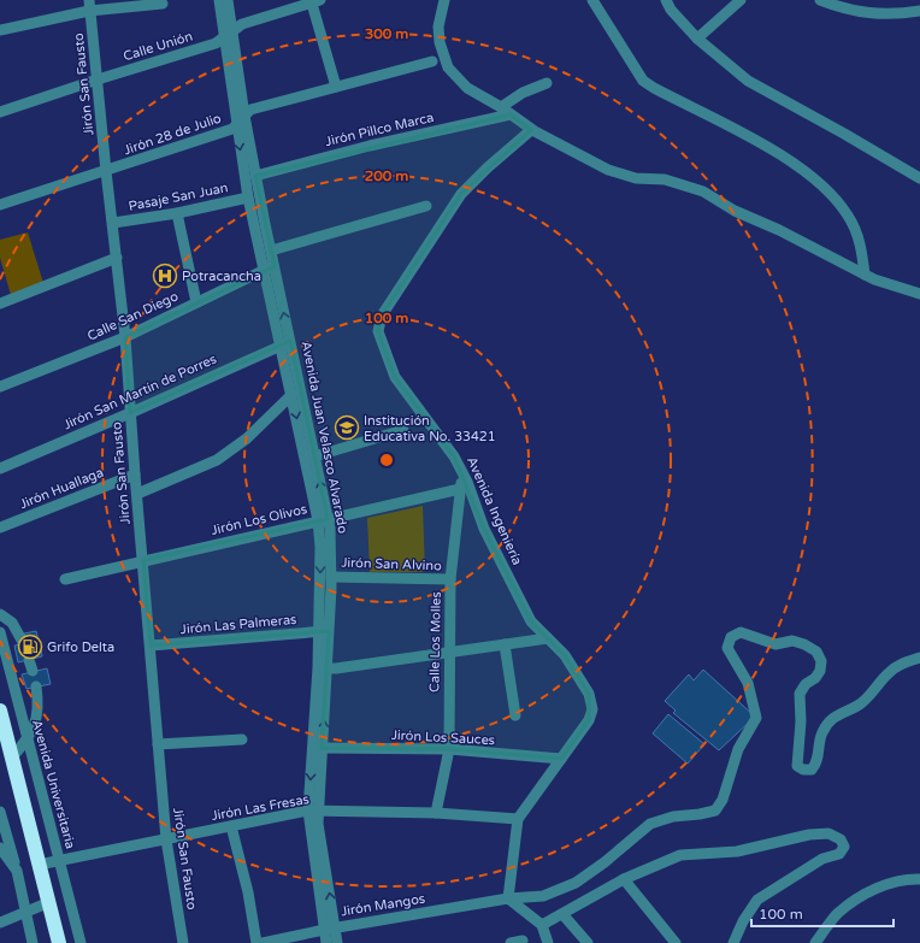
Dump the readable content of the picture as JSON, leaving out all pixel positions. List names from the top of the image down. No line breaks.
{"streets":{"street":["Calle Unión","Jirón San Fausto","Jirón Pillco Marca","Jirón 28 de Julio","Pasaje San Juan","Calle San Diego","Jirón San Martín de Porres","Avenida Juan Velasco Alvarado","Jirón Huallaga","Avenida Ingeniería","Jirón Los Olivos","Jirón San Alvino","Jirón Las Palmeras","Calle Los Molles","Jirón Los Sauces","Avenida Universitaria","Jirón Las Fresas","Jirón Mangos"]},"crossings":[["Calle Unión","Jirón San Fausto"],["Calle Unión","Avenida Juan Velasco Alvarado"],["Jirón San Fausto","Jirón 28 de Julio"],["Jirón San Fausto","Pasaje San Juan"],["Jirón San Fausto","Calle San Diego"],["Jirón San Fausto","Jirón San Martín de Porres"],["Jirón San Fausto","Jirón Huallaga"],["Jirón San Fausto","Jirón Los Olivos"],["Jirón San Fausto","Jirón Las Palmeras"],["Jirón San Fausto","Jirón Las Fresas"],["Jirón Pillco Marca","Avenida Juan Velasco Alvarado"],["Jirón 28 de Julio","Avenida Juan Velasco Alvarado"],["Pasaje San Juan","Avenida Juan Velasco Alvarado"],["Calle San Diego","Avenida Juan Velasco Alvarado"],["Jirón San Martín de Porres","Avenida Juan Velasco Alvarado"],["Avenida Juan Velasco Alvarado","Jirón Los Olivos"],["Avenida Juan Velasco Alvarado","Jirón San Alvino"],["Avenida Juan Velasco Alvarado","Jirón Las Palmeras"],["Avenida Juan Velasco Alvarado","Jirón Los Sauces"],["Avenida Juan Velasco Alvarado","Jirón Las Fresas"],["Avenida Juan Velasco Alvarado","Jirón Mangos"],["Avenida Ingeniería","Calle Los Molles"],["Avenida Ingeniería","Jirón Los Sauces"],["Avenida Ingeniería","Jirón Las Fresas"],["Avenida Ingeniería","Jirón Mangos"],["Jirón Los Olivos","Calle Los Molles"],["Jirón San Alvino","Calle Los Molles"],["Calle Los Molles","Jirón Los Sauces"],["Calle Los Molles","Jirón Las Fresas"],["Avenida Universitaria","Jirón Las Fresas"]],"places":{"hospital":["Potracancha"],"school or university":["Institución Educativa No. 33421"],"fuel station":["Grifo Delta"]},"scale_bar":"100 m","rings":["300 m","200 m","100 m"]}
